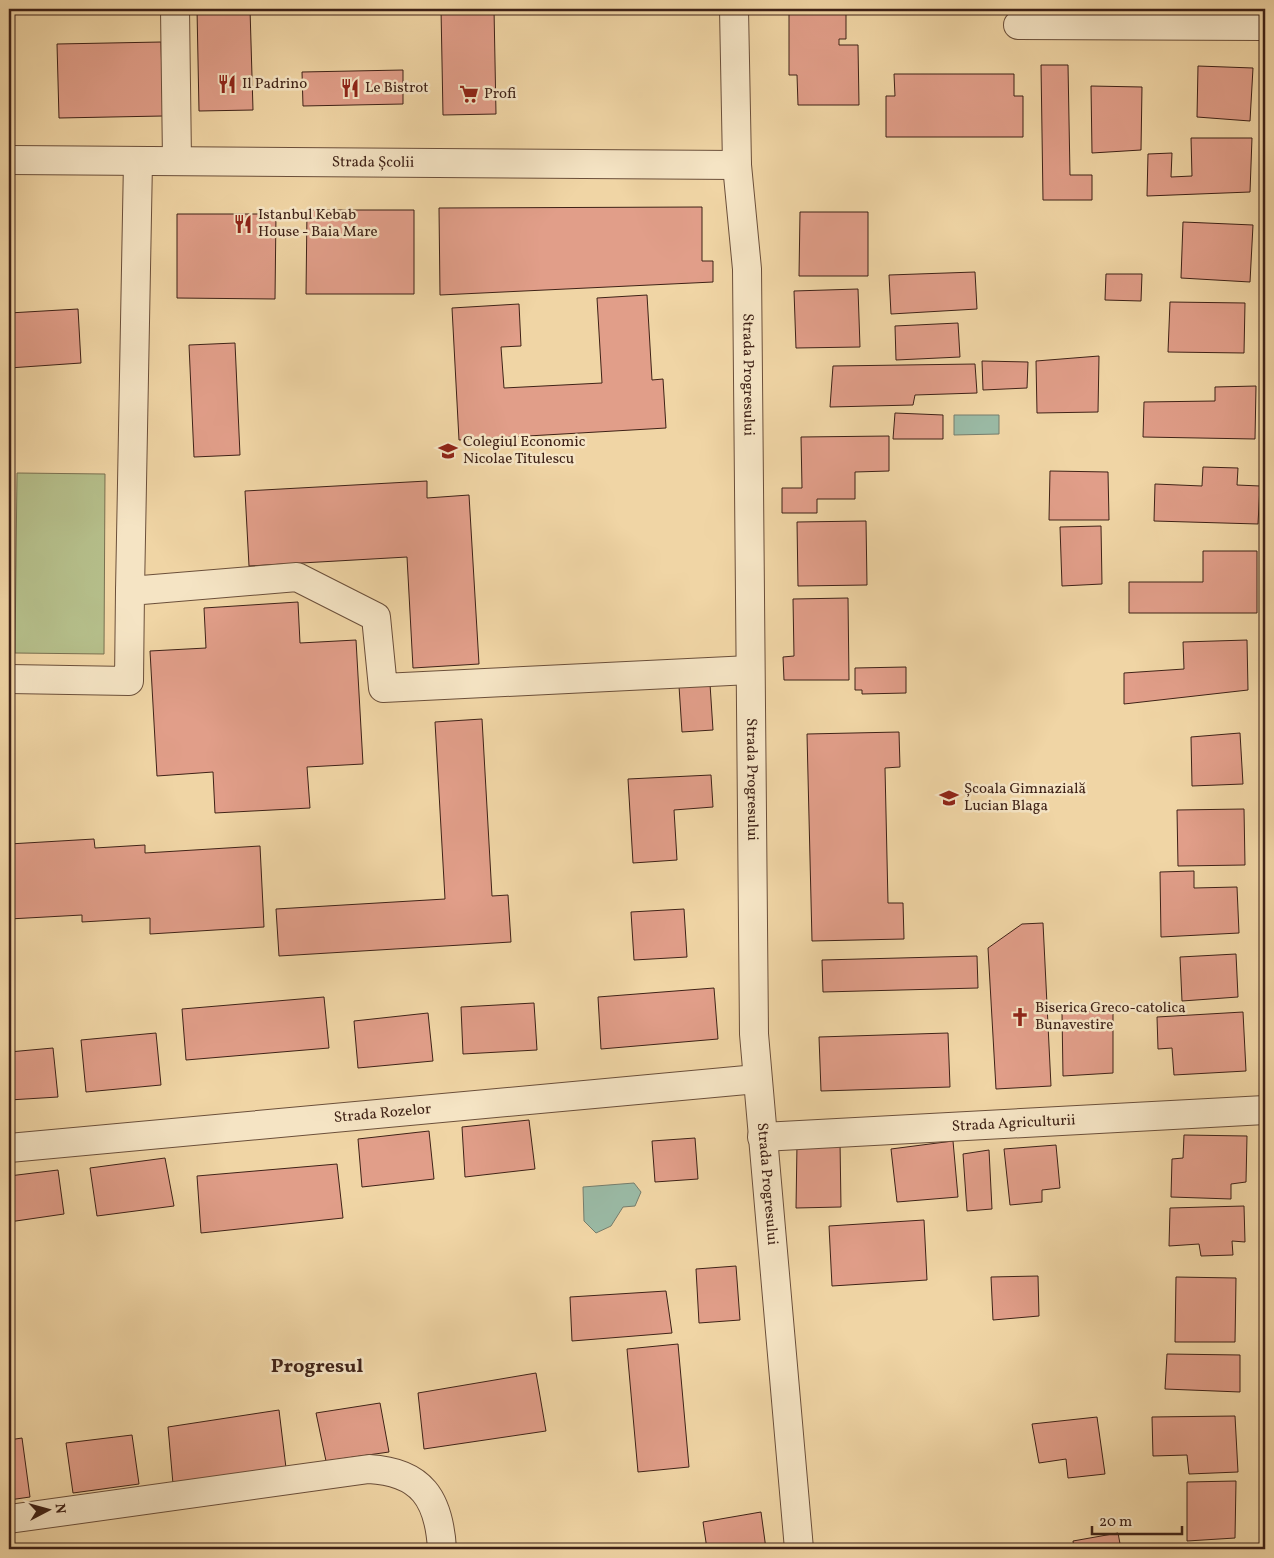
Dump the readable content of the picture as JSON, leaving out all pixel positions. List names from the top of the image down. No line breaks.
{"streets":{"street":["Strada Școlii","Strada Progresului","Strada Rozelor","Strada Agriculturii"]},"crossings":[["Strada Școlii","Strada Progresului"],["Strada Progresului","Strada Rozelor"],["Strada Progresului","Strada Agriculturii"]],"districts":["Progresul"],"places":{"restaurant":["Il Padrino","Le Bistrot","Istanbul Kebab House - Baia Mare"],"supermarket":["Profi"],"school or university":["Colegiul Economic Nicolae Titulescu","Școala Gimnazială Lucian Blaga"],"church":["Biserica Greco-catolica Bunavestire"]},"scale_bar":"20 m","north":"right"}
